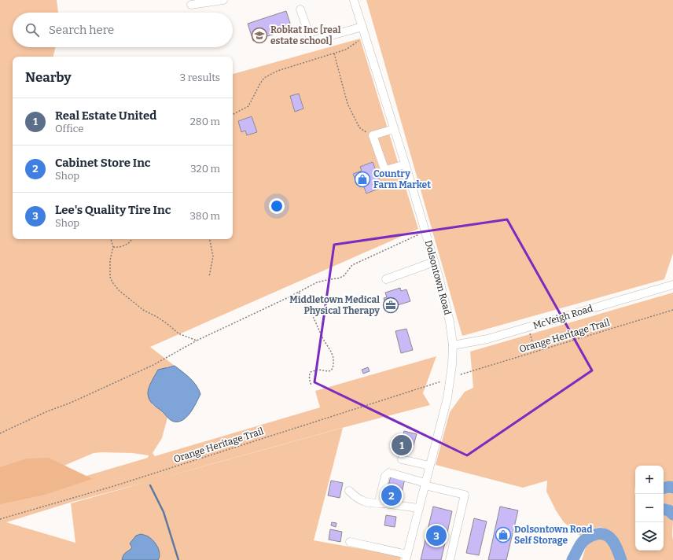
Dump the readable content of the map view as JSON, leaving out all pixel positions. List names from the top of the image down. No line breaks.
{"streets":{"street":["Dolsontown Road","McVeigh Road"],"path":["Orange Heritage Trail"]},"crossings":[["Dolsontown Road","McVeigh Road"]],"places":{"school or university":["Robkat Inc [real estate school]"],"shop":["Country Farm Market","Dolsontown Road Self Storage"],"office":["Middletown Medical Physical Therapy"]},"page":{"search":"Search here","heading":["Nearby","3 results"],"list":[{"mark":"1","name":"Real Estate United","note":"Office","value":"280 m"},{"mark":"2","name":"Cabinet Store Inc","note":"Shop","value":"320 m"},{"mark":"3","name":"Lee's Quality Tire Inc","note":"Shop","value":"380 m"}],"pins":["1","2","3"],"map_buttons":["+","−"]}}
